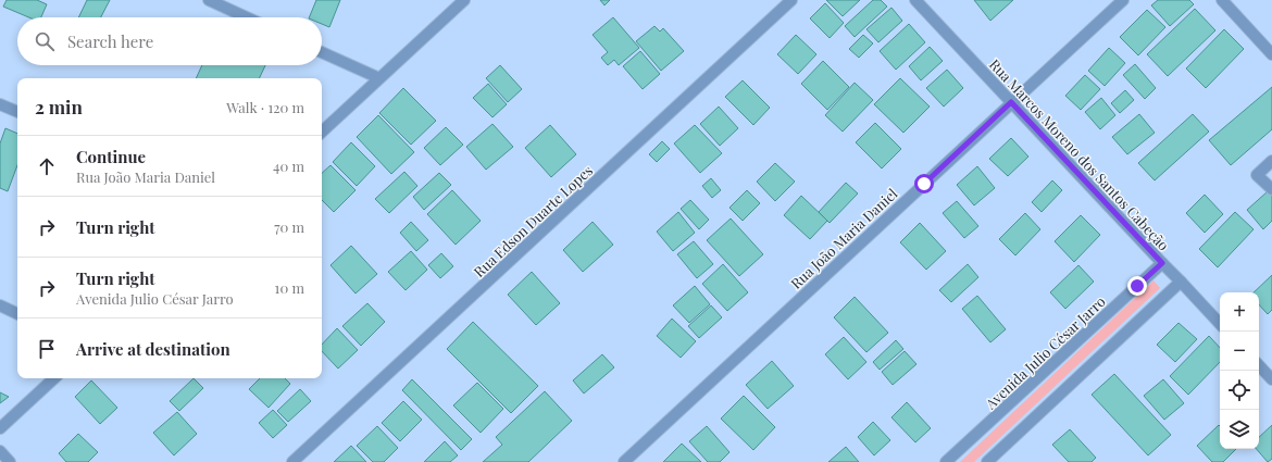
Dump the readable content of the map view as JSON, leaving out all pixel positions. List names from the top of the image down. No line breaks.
{"streets":{"street":["Rua Marcos Moreno dos Santos Cabeção","Rua Edson Duarte Lopes","Rua João Maria Daniel","Avenida Julio César Jarro"]},"crossings":[["Rua Marcos Moreno dos Santos Cabeção","Rua João Maria Daniel"],["Rua Marcos Moreno dos Santos Cabeção","Avenida Julio César Jarro"]],"page":{"search":"Search here","heading":["2 min","Walk · 120 m"],"list":[["Continue","Rua João Maria Daniel","40 m"],["Turn right","70 m"],["Turn right","Avenida Julio César Jarro","10 m"],"Arrive at destination"],"map_buttons":["+","−"]}}
